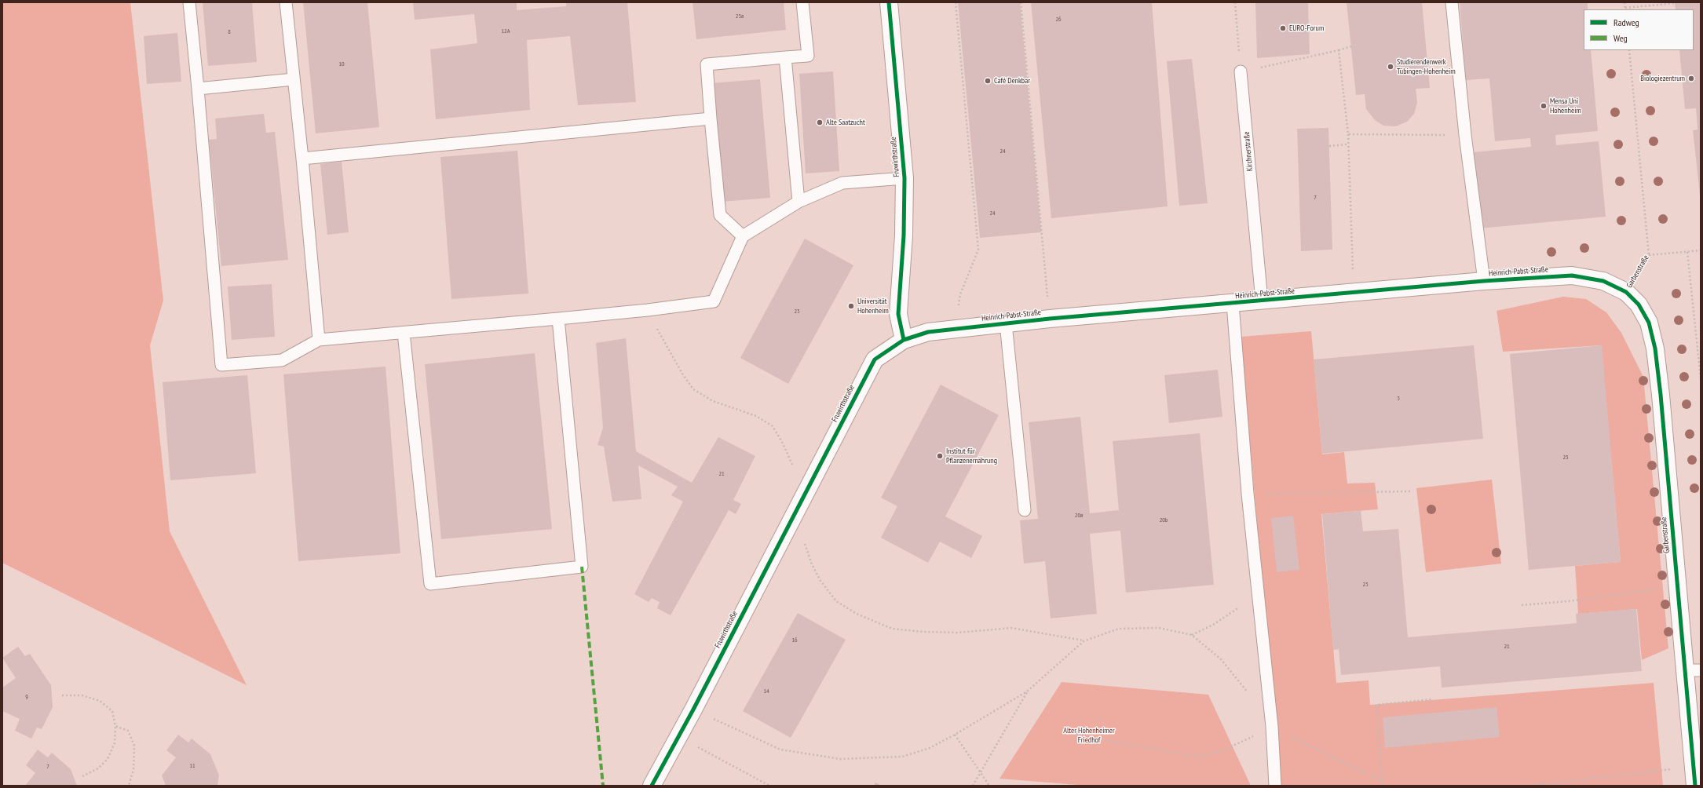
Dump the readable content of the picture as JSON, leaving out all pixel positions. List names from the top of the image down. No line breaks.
{"streets":{"street":["Fruwirthstraße","Heinrich-Pabst-Straße","Garbenstraße"],"lane":["Kirchnerstraße"]},"crossings":[["Kirchnerstraße","Heinrich-Pabst-Straße"],["Fruwirthstraße","Heinrich-Pabst-Straße"],["Heinrich-Pabst-Straße","Garbenstraße"]],"parks":["Alter Hohenheimer Friedhof"],"places":["EURO-Forum","Studierendenwerk Tübingen-Hohenheim","Biologiezentrum","Café Denkbar","Mensa Uni Hohenheim","Alte Saatzucht","Universität Hohenheim","Institut für Pflanzenernährung"],"house_numbers":["25a","26","12A","8","10","24","7","24","23","3","25","21","20a","20b","23","16","21","14","9","11","7"],"legend":["Radweg","Weg"]}
